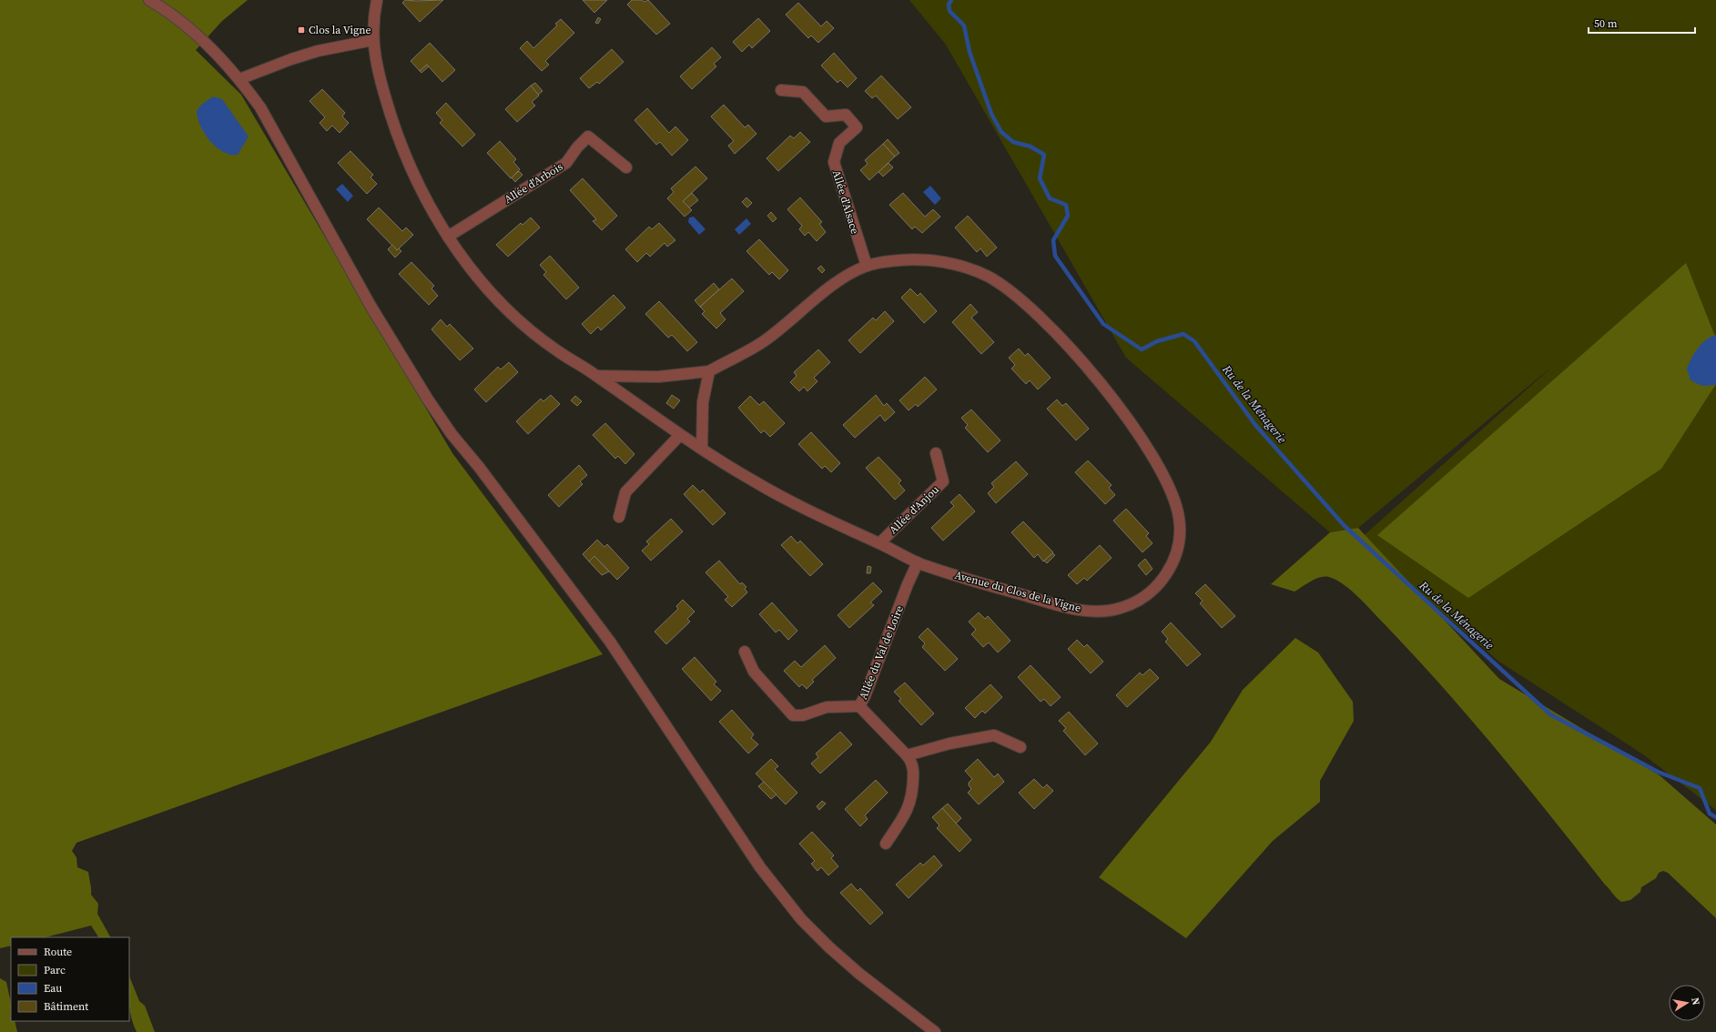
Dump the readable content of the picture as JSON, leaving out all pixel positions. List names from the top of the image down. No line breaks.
{"streets":{"street":["Allée d'Arbois","Allée d'Alsace","Allée d'Anjou","Avenue du Clos de la Vigne","Allée du Val de Loire"]},"crossings":[["Allée d'Arbois","Avenue du Clos de la Vigne"],["Allée d'Alsace","Avenue du Clos de la Vigne"],["Allée d'Anjou","Avenue du Clos de la Vigne"],["Avenue du Clos de la Vigne","Allée du Val de Loire"]],"water":["Ru de la Ménagerie"],"places":{"transit":["Clos la Vigne"]},"legend":["Route","Parc","Eau","Bâtiment"],"scale_bar":"50 m","north":"right"}
